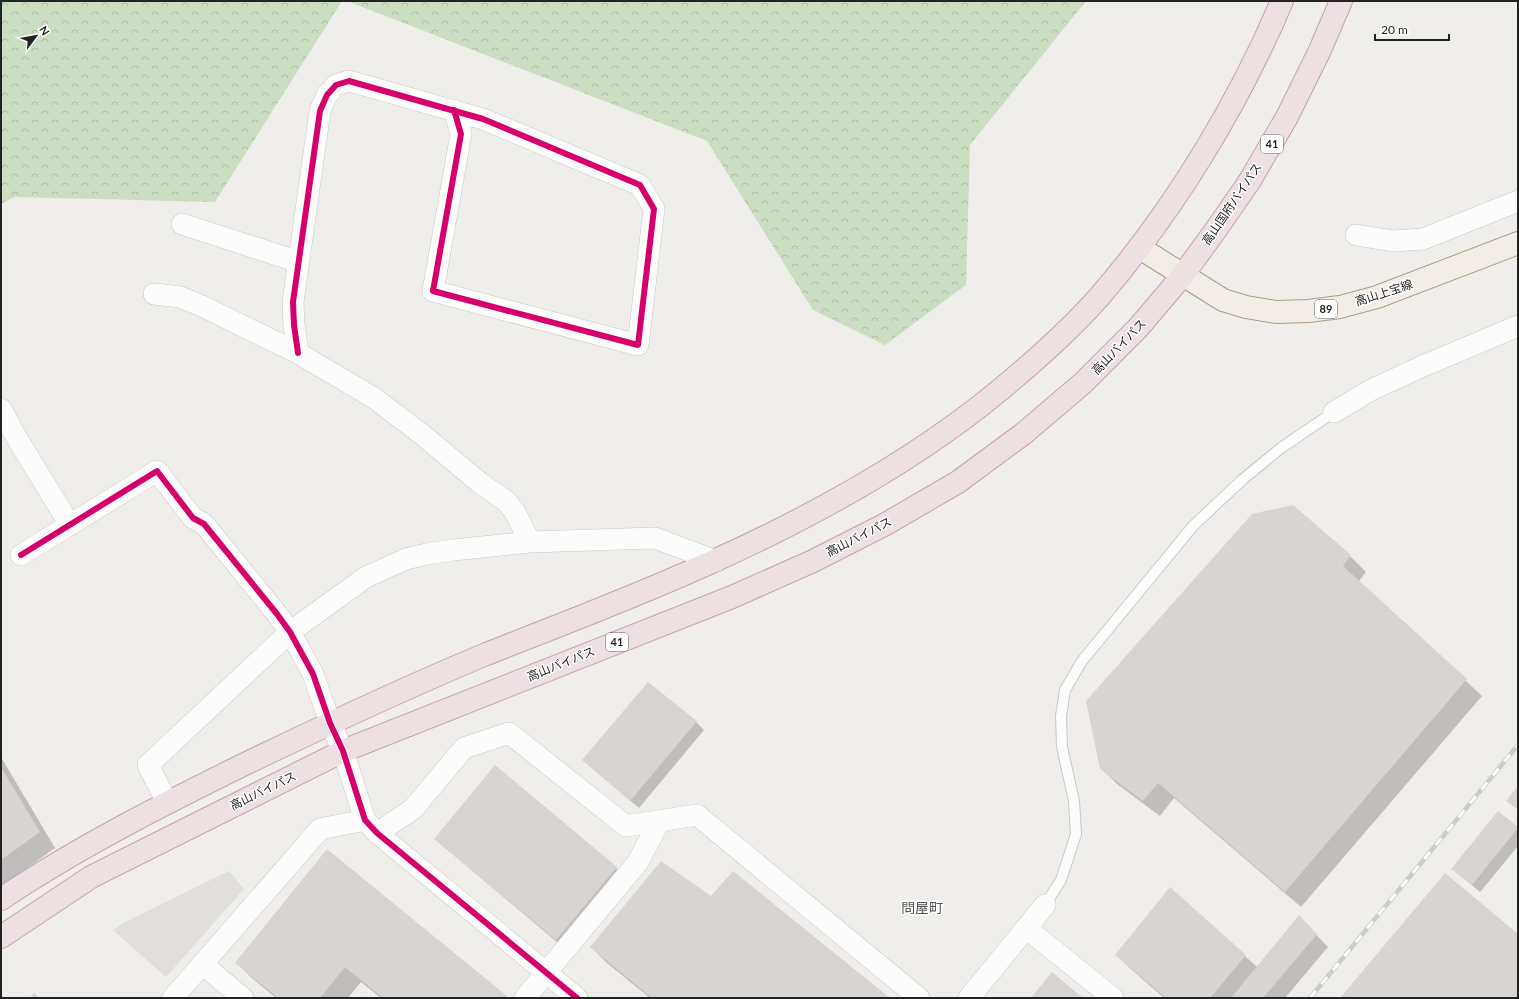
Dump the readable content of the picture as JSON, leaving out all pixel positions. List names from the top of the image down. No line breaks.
{"streets":{"highway":["41","高山国府バイパス","高山バイパス"],"main road":["高山上宝線","89"]},"crossings":[["高山国府バイパス","高山上宝線"],["高山国府バイパス","高山バイパス"],["高山上宝線","高山バイパス"]],"districts":["問屋町"],"scale_bar":"20 m","north":"top right"}
